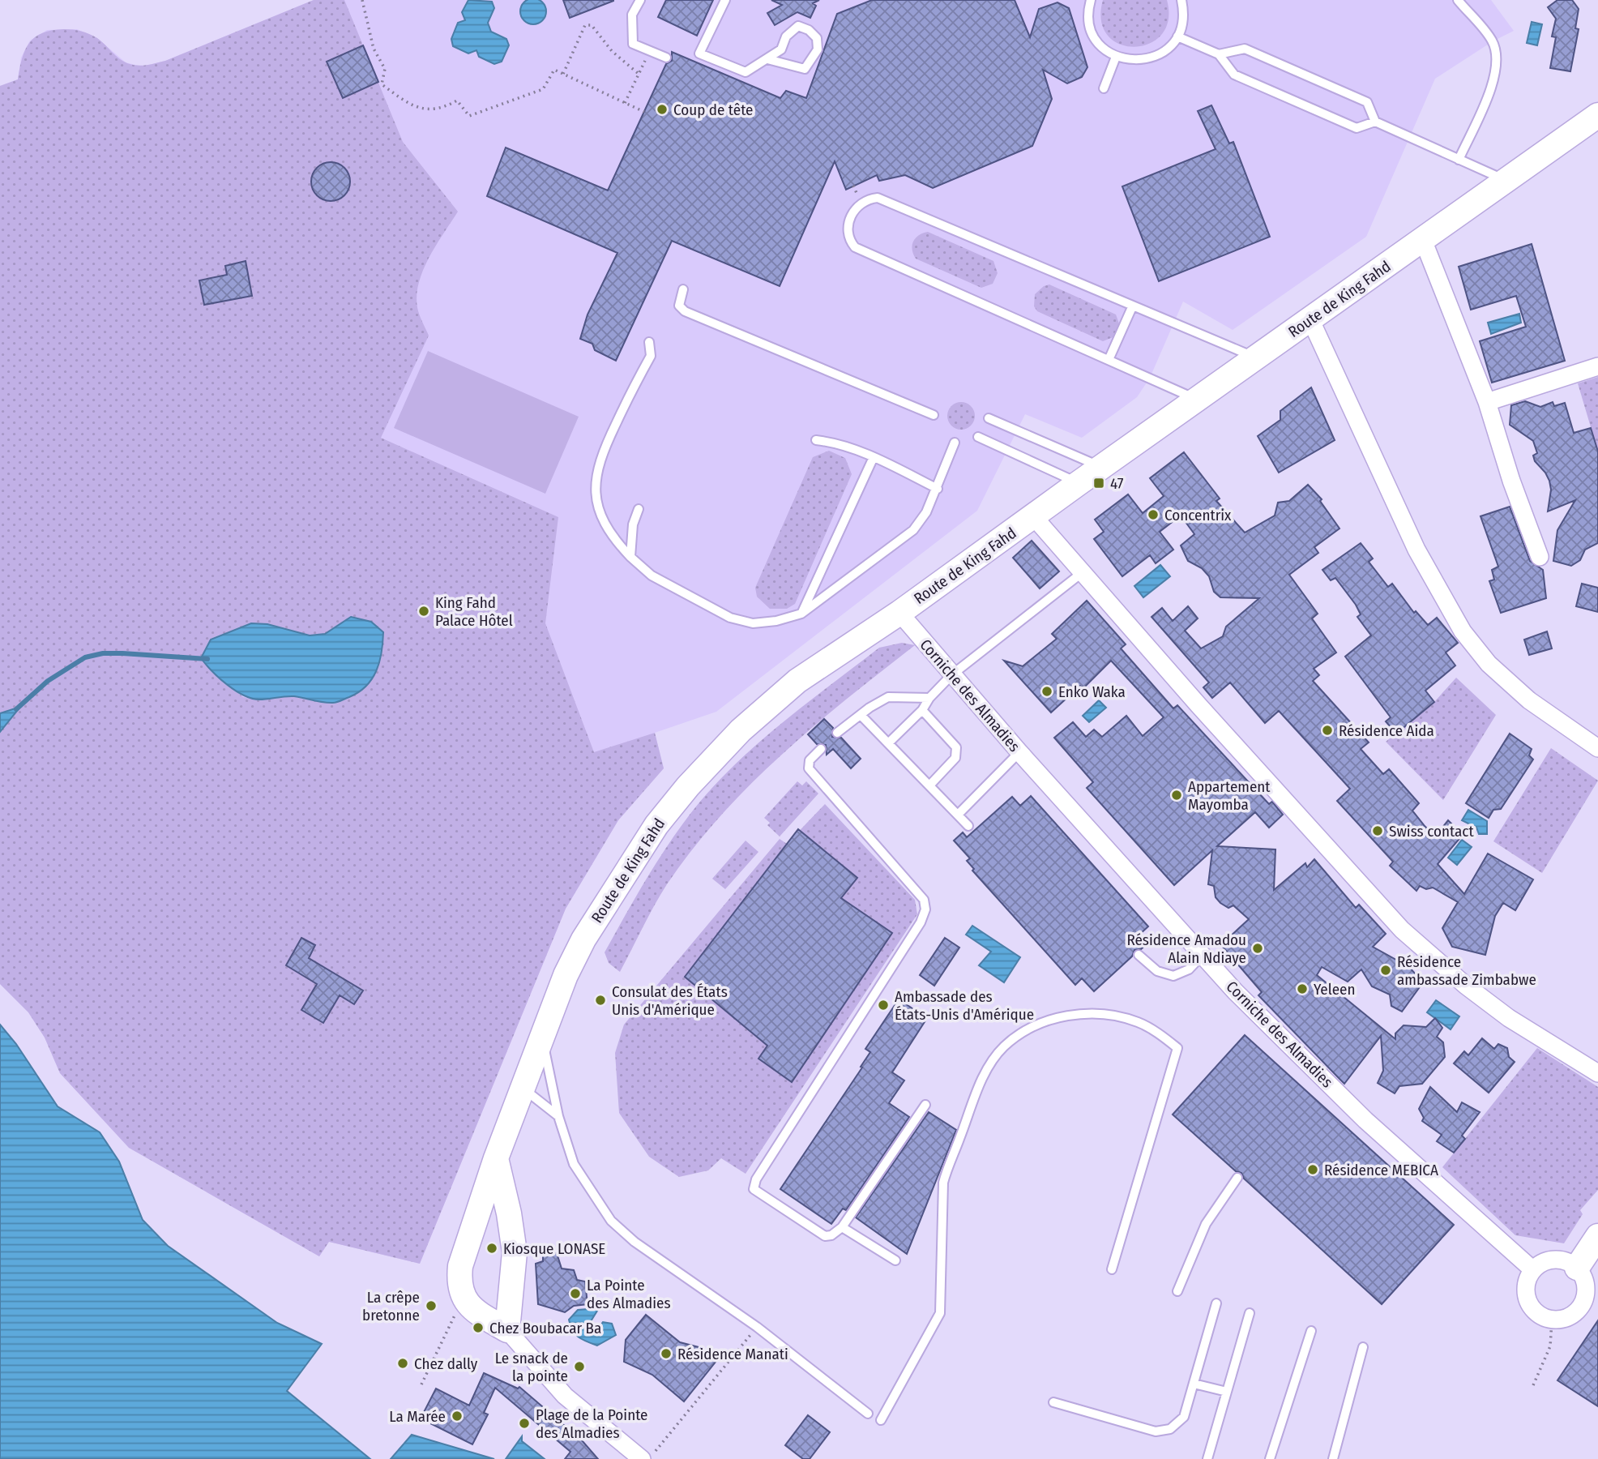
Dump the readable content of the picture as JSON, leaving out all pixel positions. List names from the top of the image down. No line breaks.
{"streets":{"street":["Route de King Fahd","Corniche des Almadies"]},"crossings":[["Route de King Fahd","Corniche des Almadies"]],"places":{"other":["Coup de tête","Concentrix","King Fahd Palace Hôtel","Enko Waka","Résidence Aida","Appartement Mayomba","Swiss contact","Résidence Amadou Alain Ndiaye","Résidence ambassade Zimbabwe","Yeleen","Consulat des États Unis d'Amérique","Ambassade des États-Unis d'Amérique","Résidence MEBICA","Kiosque LONASE","La Pointe des Almadies","La crêpe bretonne","Chez Boubacar Ba","Résidence Manati","Chez dally","Le snack de la pointe","La Marée","Plage de la Pointe des Almadies"],"transit":["47"]}}
